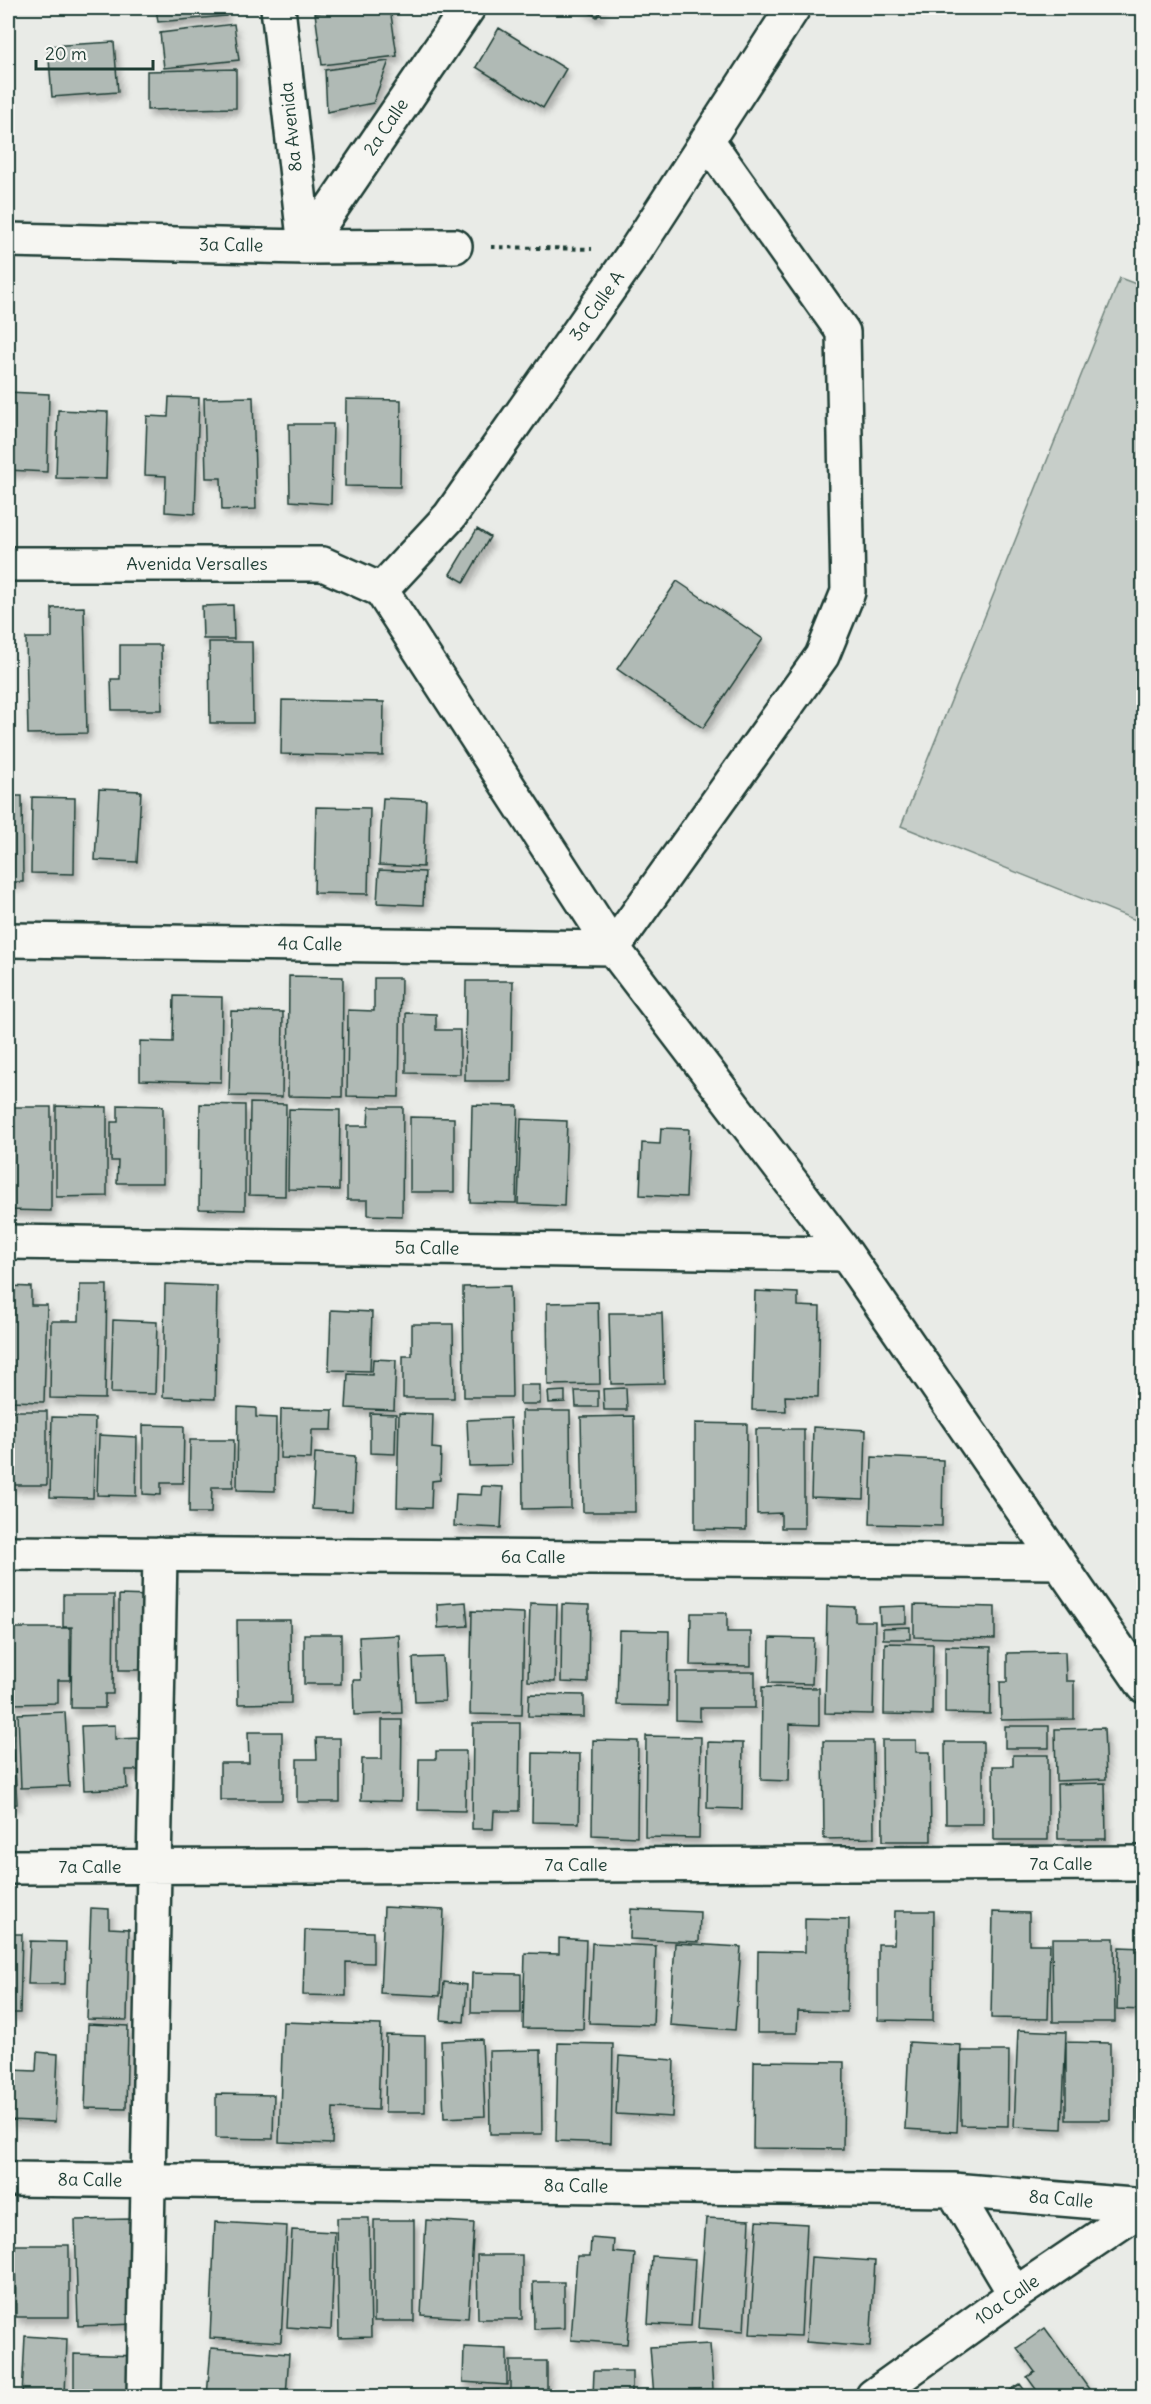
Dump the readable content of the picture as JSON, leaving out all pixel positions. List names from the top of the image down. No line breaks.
{"streets":{"street":["8a Avenida","2a Calle","3a Calle","3a Calle A","Avenida Versalles","4a Calle","5a Calle","6a Calle","7a Calle","8a Calle","10a Calle"]},"crossings":[["8a Avenida","2a Calle"],["8a Avenida","3a Calle"],["2a Calle","3a Calle"],["3a Calle A","Avenida Versalles"],["8a Calle","10a Calle"]],"scale_bar":"20 m"}
